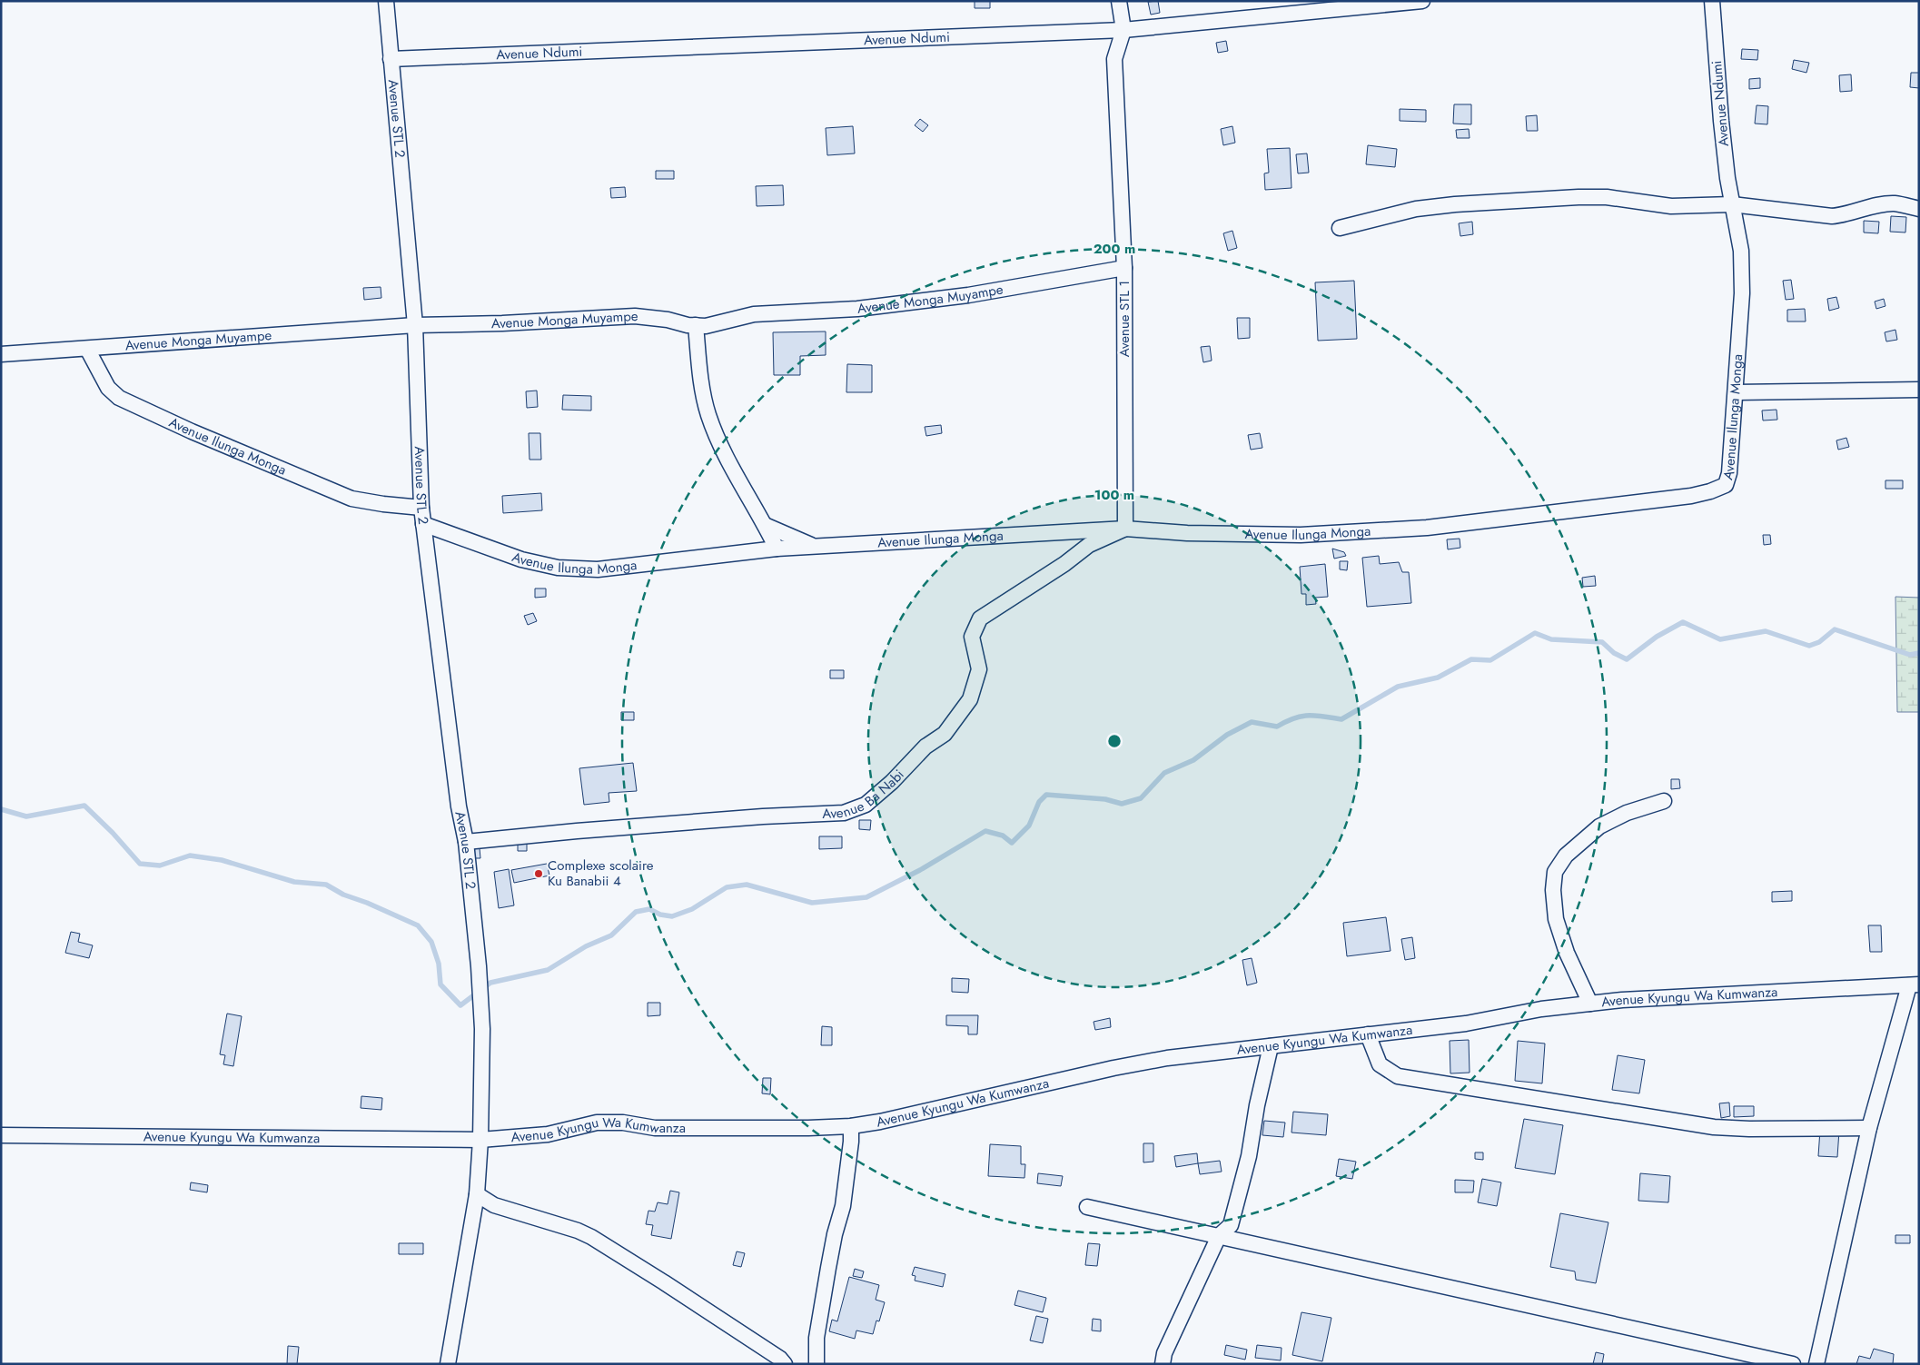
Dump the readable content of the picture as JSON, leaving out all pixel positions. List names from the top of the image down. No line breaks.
{"streets":{"street":["Avenue Ndumi","Avenue STL 2","Avenue Monga Muyampe","Avenue STL 1","Avenue Ilunga Monga","Avenue Ba Nabi","Avenue Kyungu Wa Kumwanza"]},"crossings":[["Avenue Ndumi","Avenue STL 2"],["Avenue Ndumi","Avenue STL 1"],["Avenue Ndumi","Avenue Ilunga Monga"],["Avenue STL 2","Avenue Monga Muyampe"],["Avenue STL 2","Avenue Ilunga Monga"],["Avenue STL 2","Avenue Ba Nabi"],["Avenue STL 2","Avenue Kyungu Wa Kumwanza"],["Avenue Monga Muyampe","Avenue STL 1"],["Avenue Monga Muyampe","Avenue Ilunga Monga"],["Avenue STL 1","Avenue Ilunga Monga"],["Avenue STL 1","Avenue Ba Nabi"],["Avenue Ilunga Monga","Avenue Ba Nabi"]],"places":["Complexe scolaire Ku Banabii 4"],"rings":["200 m","100 m"]}
